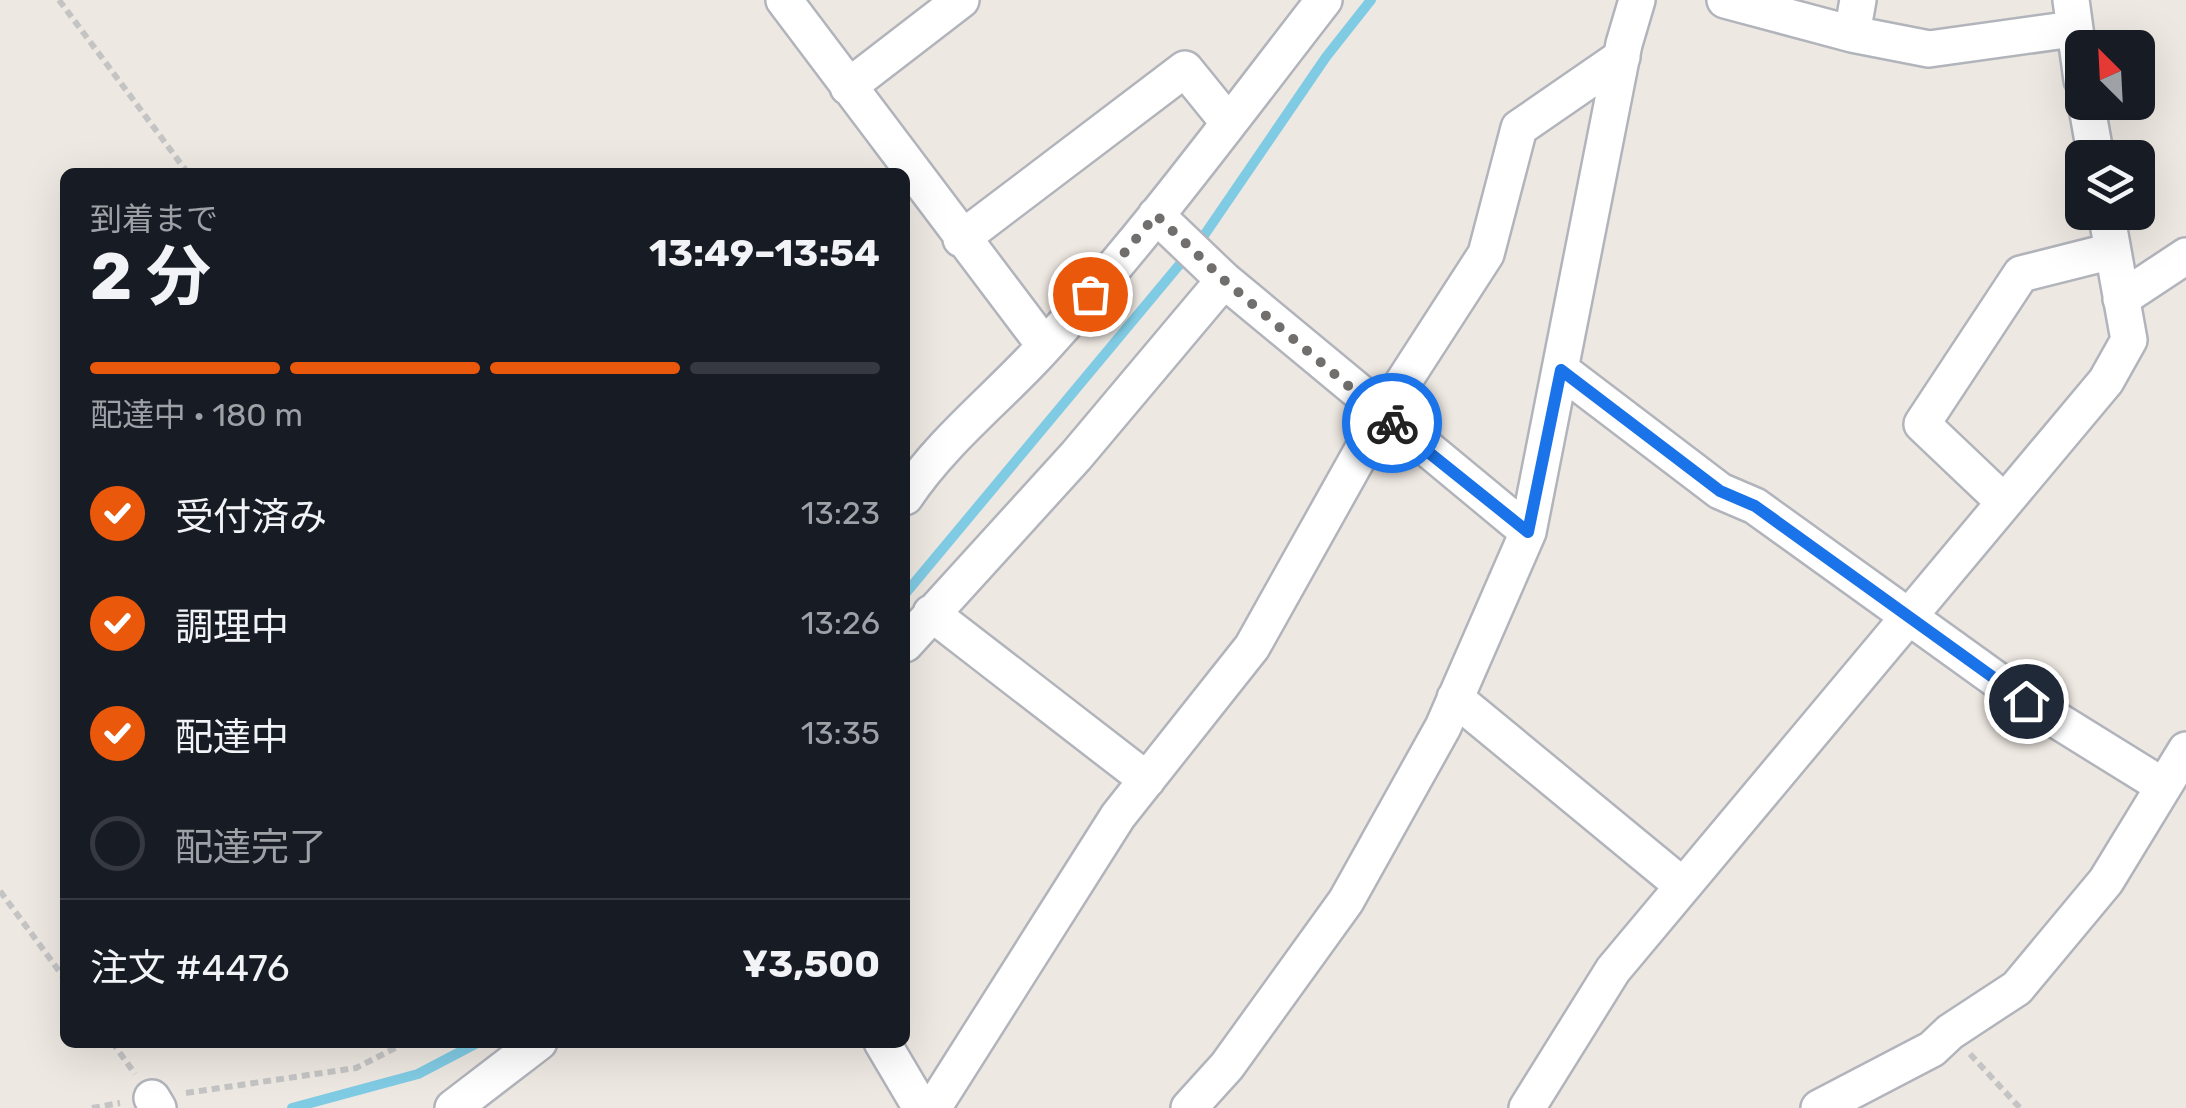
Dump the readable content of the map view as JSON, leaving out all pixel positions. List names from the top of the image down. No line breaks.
{"north":"top left","page":{"heading":["2 分","到着まで","13:49–13:54"],"panel":["注文 #4476","¥3,500"],"bar":"配達中 · 180 m","list":[["受付済み","13:23"],["調理中","13:26"],["配達中","13:35"],"配達完了"]}}
